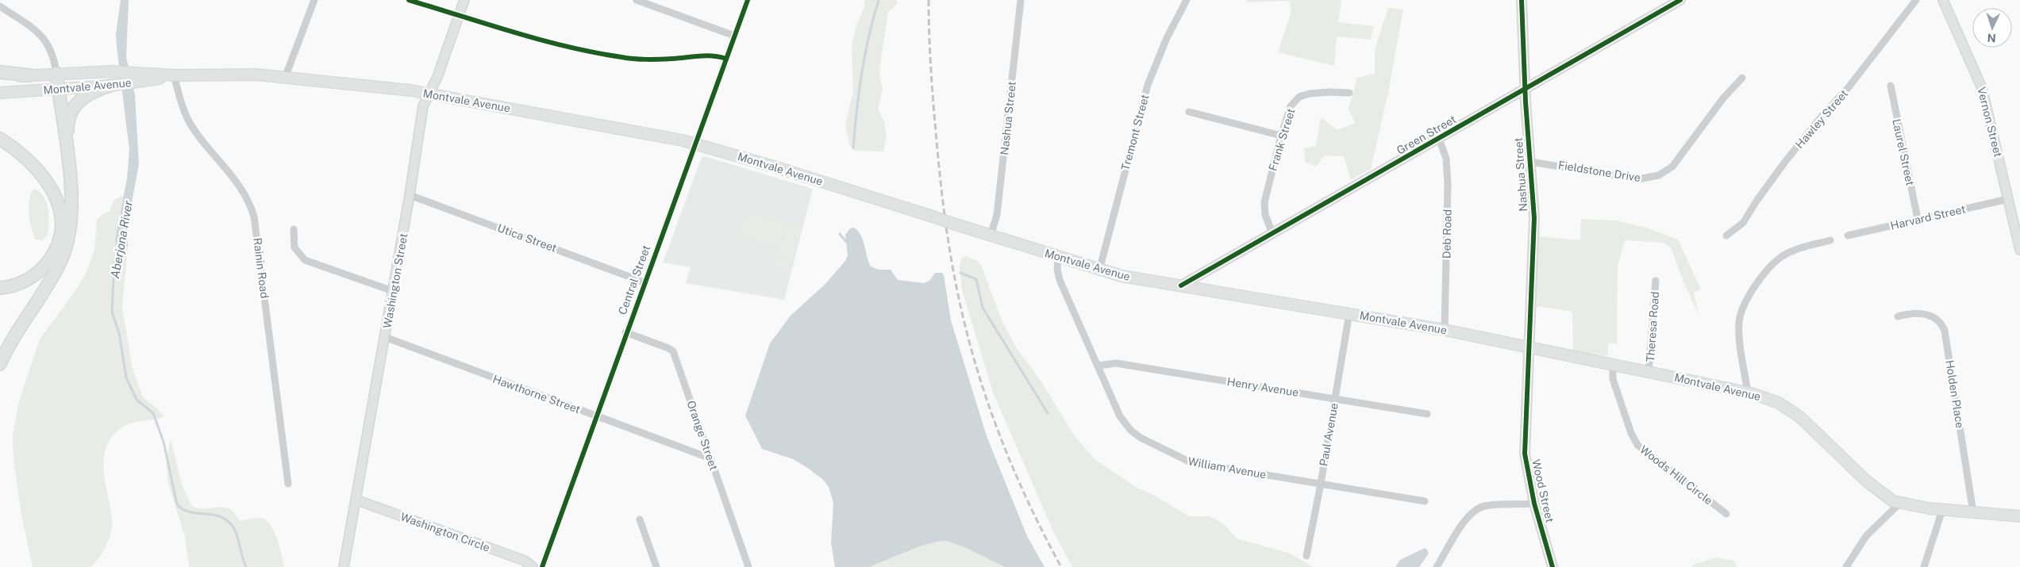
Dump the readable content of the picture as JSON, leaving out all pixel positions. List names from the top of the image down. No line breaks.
{"streets":{"main road":["Montvale Avenue"],"street":["Nashua Street","Hawley Street","Vernon Street","Tremont Street","Green Street","Frank Street","Laurel Street","Fieldstone Drive","Harvard Street","Deb Road","Utica Street","Rainin Road","Central Street","Washington Street","Theresa Road","Henry Avenue","Hawthorne Street","Holden Place","Paul Avenue","Orange Street","William Avenue","Woods Hill Circle","Wood Street","Washington Circle"]},"crossings":[["Montvale Avenue","Nashua Street"],["Montvale Avenue","Tremont Street"],["Montvale Avenue","Green Street"],["Montvale Avenue","Deb Road"],["Montvale Avenue","Rainin Road"],["Montvale Avenue","Central Street"],["Montvale Avenue","Washington Street"],["Montvale Avenue","Theresa Road"],["Montvale Avenue","Holden Place"],["Montvale Avenue","Paul Avenue"],["Montvale Avenue","William Avenue"],["Montvale Avenue","Woods Hill Circle"],["Montvale Avenue","Wood Street"],["Nashua Street","Green Street"],["Nashua Street","Fieldstone Drive"],["Nashua Street","Wood Street"],["Vernon Street","Harvard Street"],["Green Street","Frank Street"],["Green Street","Deb Road"],["Laurel Street","Harvard Street"],["Utica Street","Central Street"],["Utica Street","Washington Street"],["Central Street","Hawthorne Street"],["Central Street","Orange Street"],["Washington Street","Hawthorne Street"],["Washington Street","Washington Circle"],["Henry Avenue","Paul Avenue"],["Henry Avenue","William Avenue"],["Hawthorne Street","Orange Street"],["Paul Avenue","William Avenue"]],"water":["Aberjona River"],"north":"bottom"}
